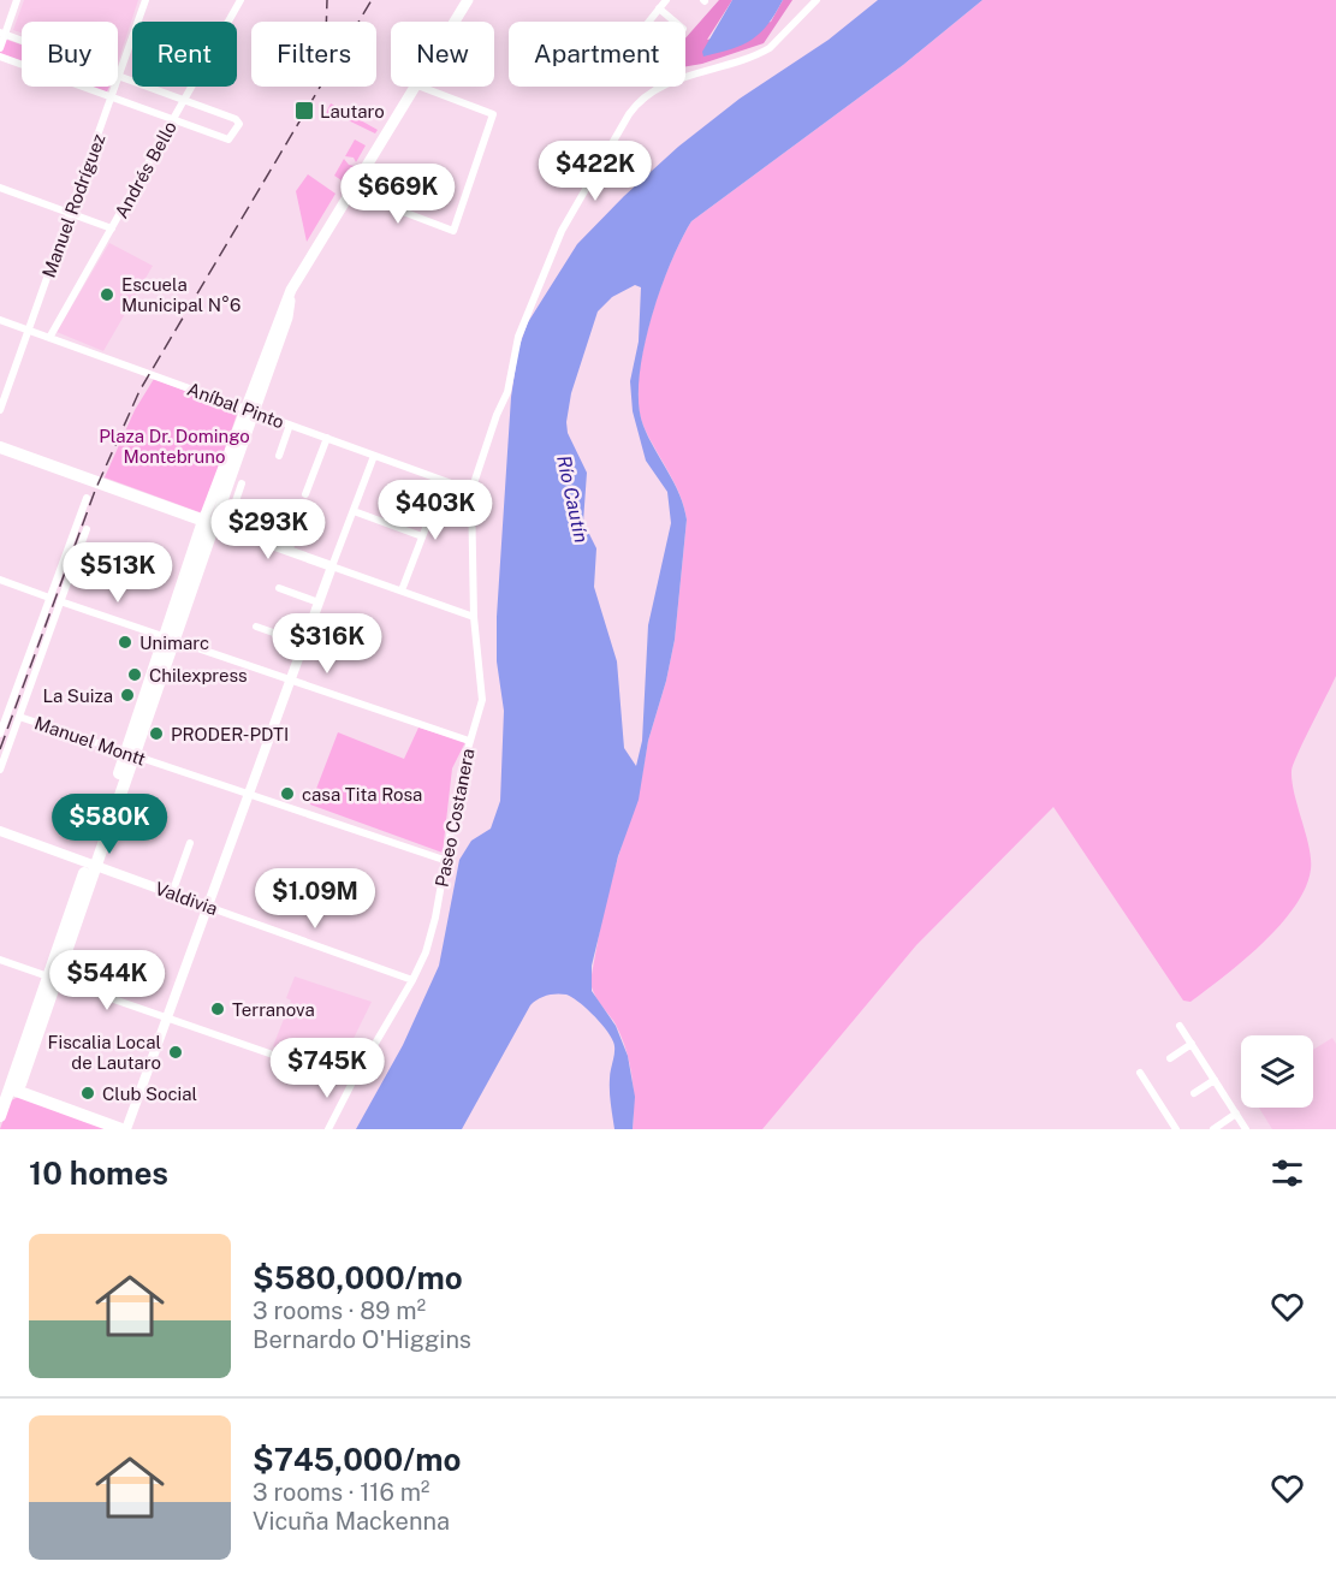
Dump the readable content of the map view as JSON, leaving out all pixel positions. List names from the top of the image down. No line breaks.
{"streets":{"street":["Andrés Bello","Manuel Rodríguez","Aníbal Pinto","Manuel Montt","Paseo Costanera","Valdivia"]},"crossings":[["Andrés Bello","Aníbal Pinto"],["Manuel Rodríguez","Aníbal Pinto"],["Aníbal Pinto","Paseo Costanera"],["Manuel Montt","Paseo Costanera"],["Paseo Costanera","Valdivia"]],"water":["Río Cautín"],"parks":["Plaza Dr. Domingo Montebruno"],"places":{"transit":["Lautaro"],"other":["Escuela Municipal N°6","Unimarc","Chilexpress","La Suiza","PRODER-PDTI","casa Tita Rosa","Terranova","Fiscalia Local de Lautaro","Club Social"]},"page":{"chip":["Buy","Rent","Filters","New","Apartment"],"price":["$422K","$669K","$403K","$293K","$513K","$316K","$580K","$1.09M","$544K","$745K"],"heading":"10 homes","list":[{"name":"$580,000/mo","note":"3 rooms · 89 m² · Bernardo O'Higgins"},{"name":"$745,000/mo","note":"3 rooms · 116 m² · Vicuña Mackenna"}]}}
